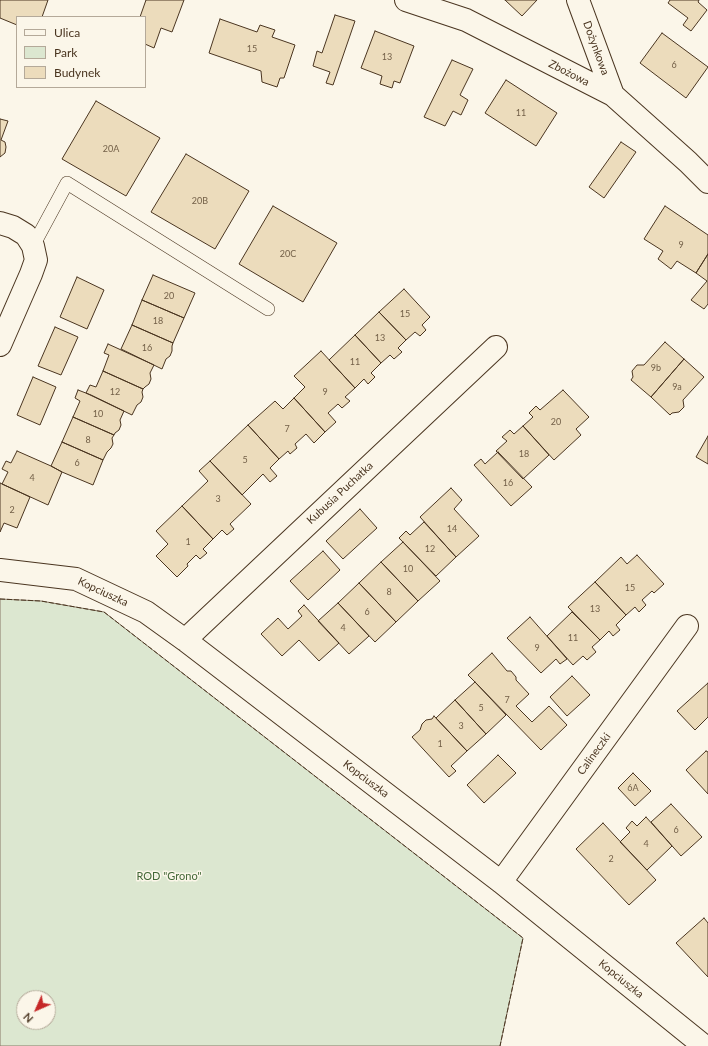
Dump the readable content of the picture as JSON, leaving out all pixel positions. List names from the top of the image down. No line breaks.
{"streets":{"street":["Dożynkowa","Zbożowa","Kubusia Puchatka","Kopciuszka","Calineczki"]},"crossings":[["Dożynkowa","Zbożowa"],["Kubusia Puchatka","Kopciuszka"],["Kopciuszka","Calineczki"]],"parks":["ROD \"Grono\""],"house_numbers":["15","13","6","11","20A","20B","9","20C","20","15","18","13","16","11","9b","9a","12","9","10","20","7","8","18","5","6","4","16","3","2","14","1","12","10","15","8","13","6","4","11","9","7","5","3","1","6A","6","4","2"],"legend":["Ulica","Park","Budynek"],"north":"bottom left"}
